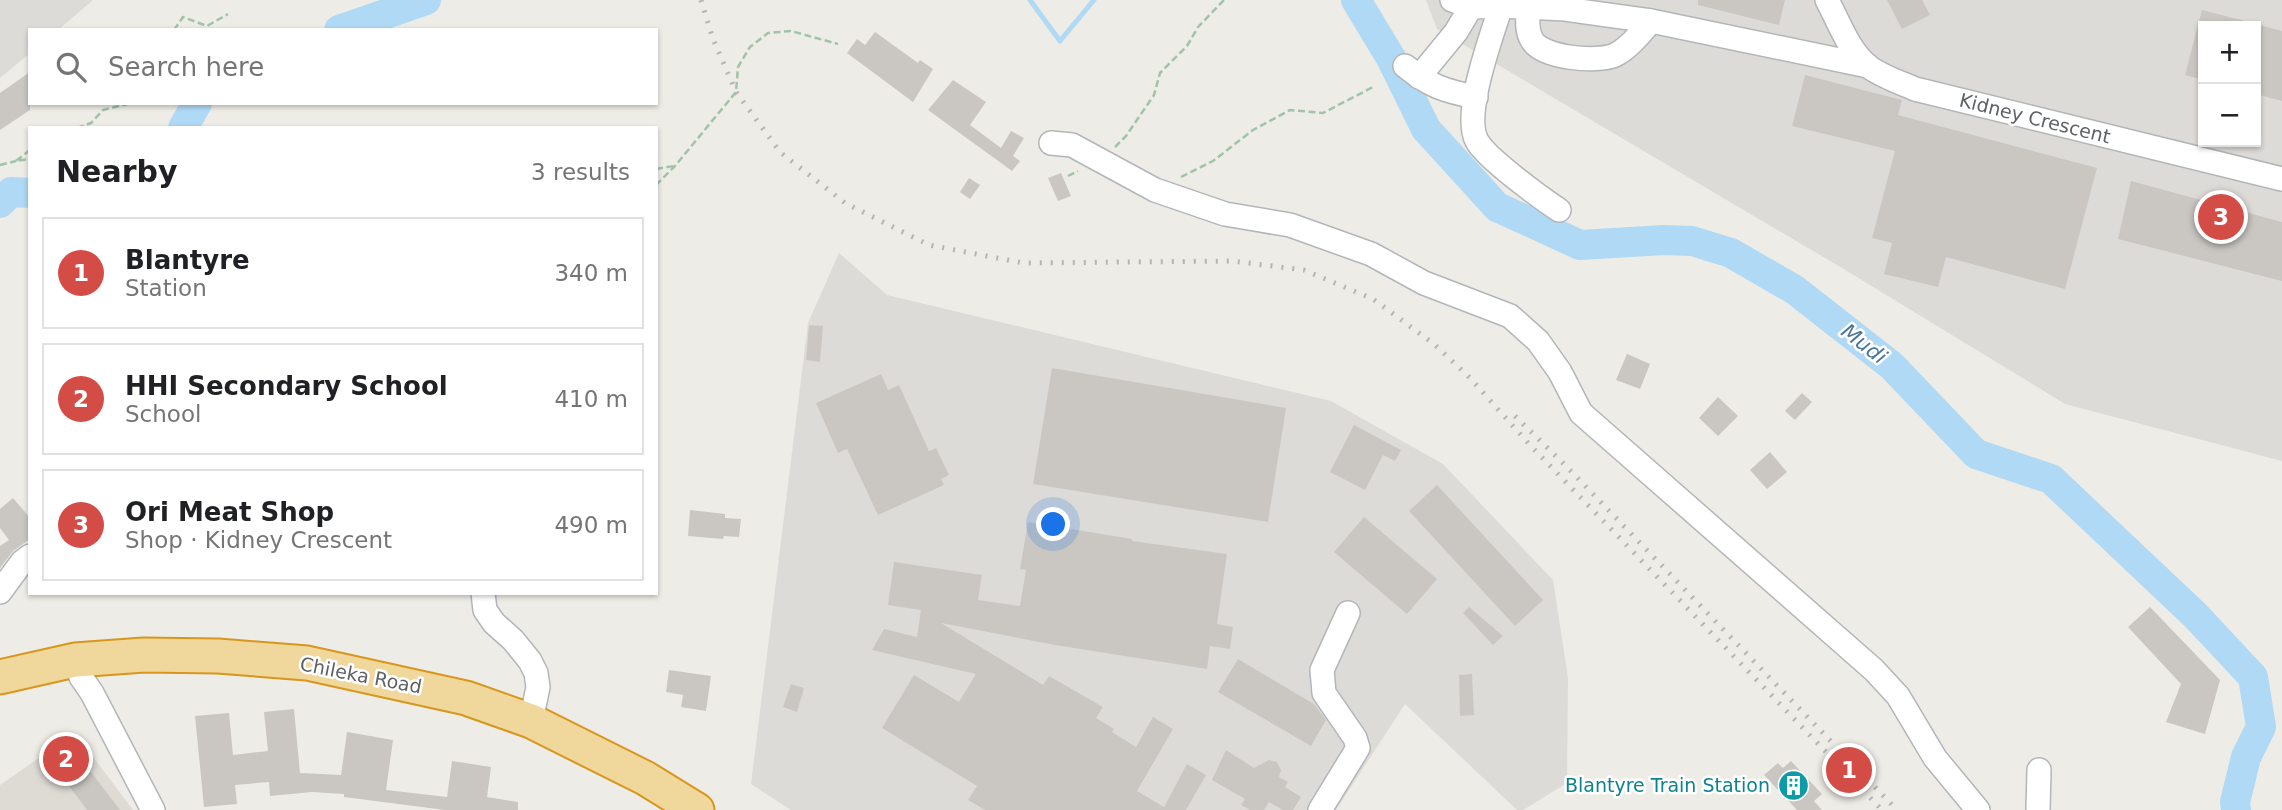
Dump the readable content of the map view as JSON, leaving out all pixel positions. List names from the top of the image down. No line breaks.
{"streets":{"highway":["Chileka Road"],"street":["Kidney Crescent"]},"water":["Mudi"],"places":{"building":["Blantyre Train Station"]},"page":{"map_buttons":["+","−"],"search":"Search here","heading":["Nearby","3 results"],"pins":["3","2","1"],"list":[{"mark":"1","name":"Blantyre","note":"Station","value":"340 m"},{"mark":"2","name":"HHI Secondary School","note":"School","value":"410 m"},{"mark":"3","name":"Ori Meat Shop","note":"Shop · Kidney Crescent","value":"490 m"}]}}
